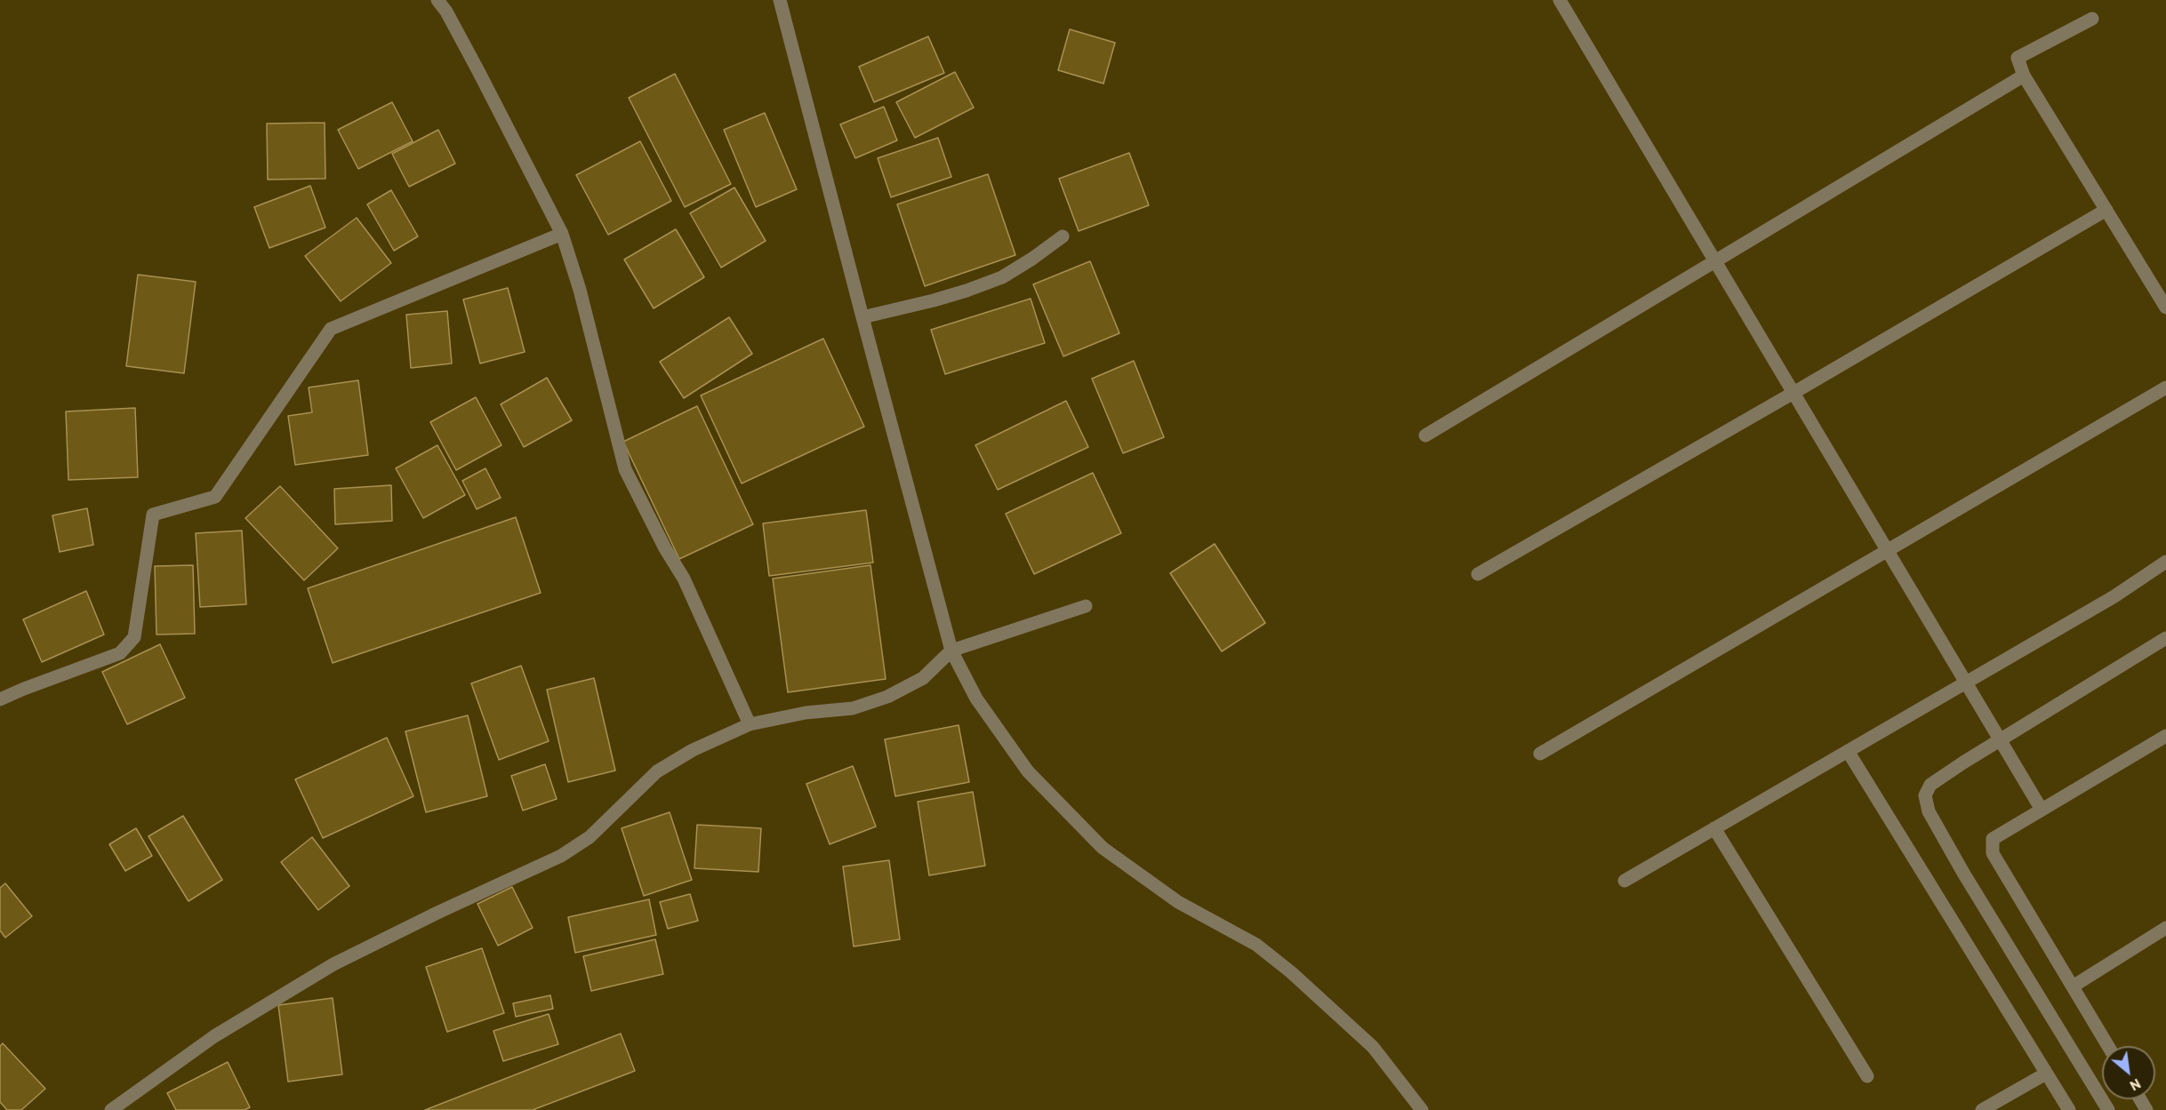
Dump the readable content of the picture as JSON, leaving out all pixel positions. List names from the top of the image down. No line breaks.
{"north":"bottom right"}
